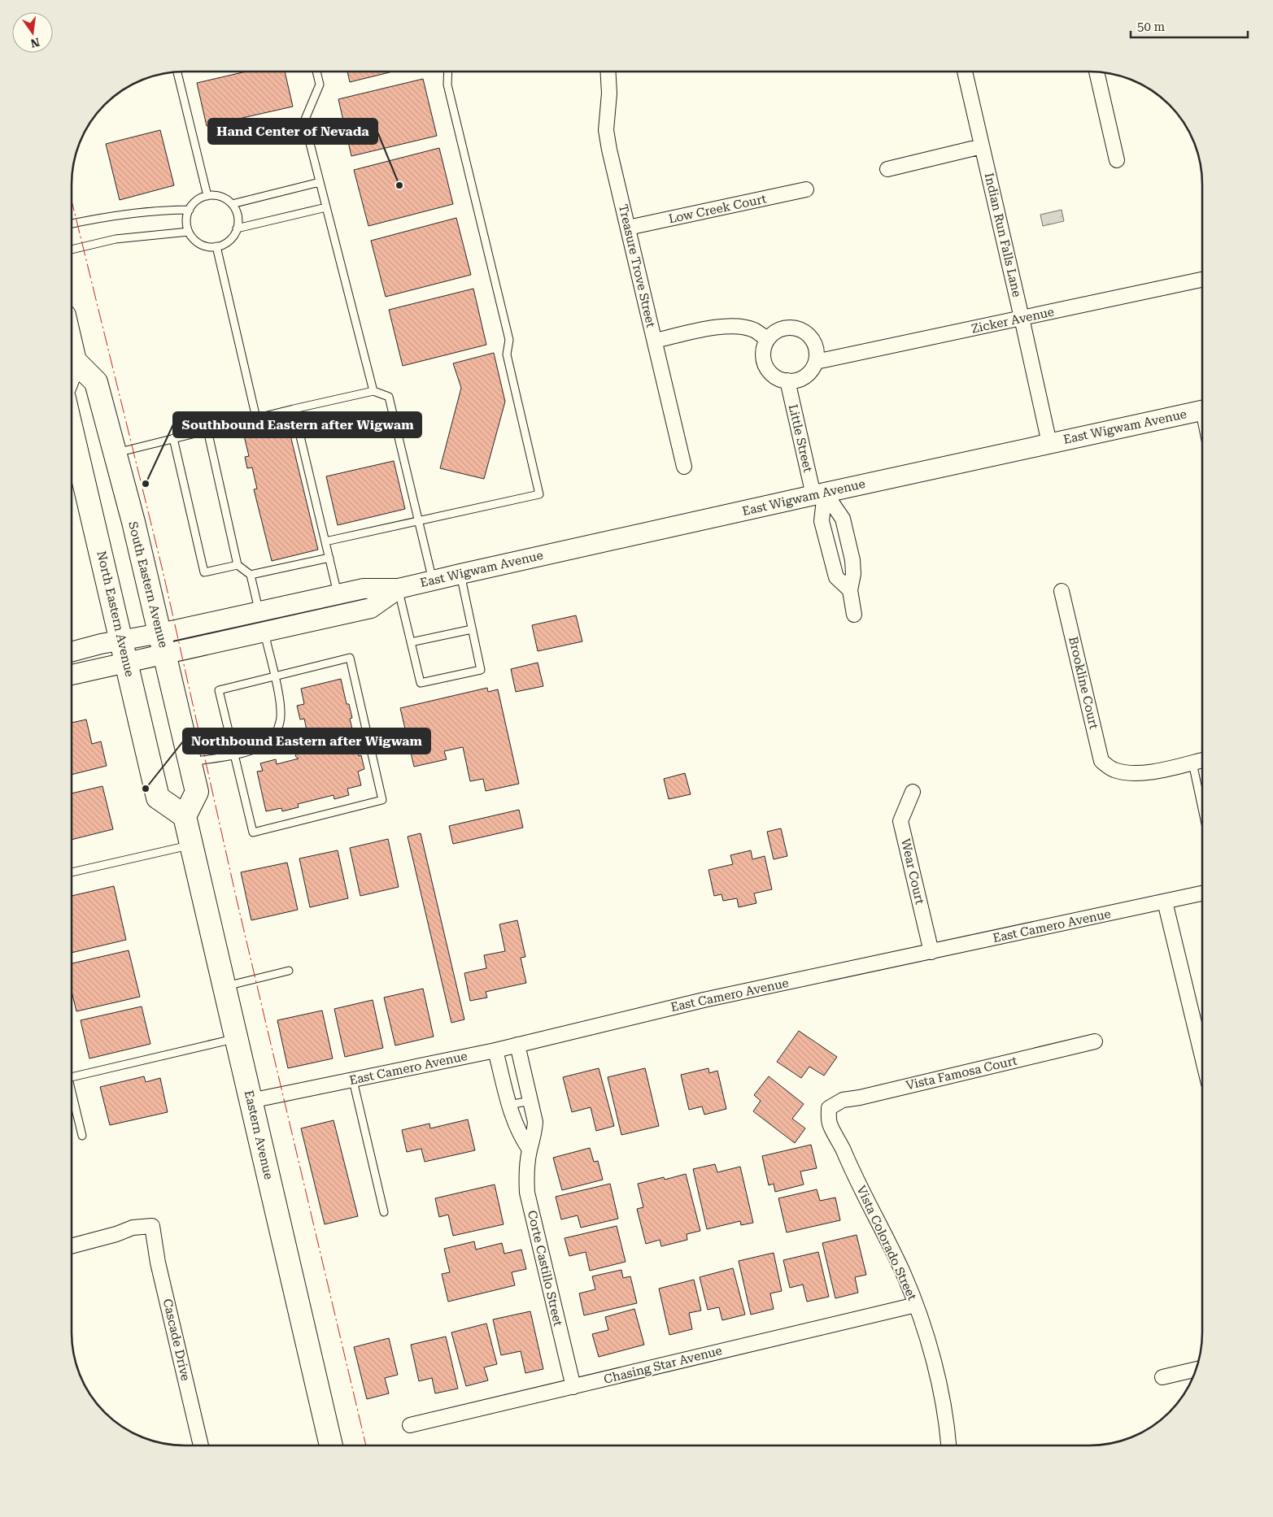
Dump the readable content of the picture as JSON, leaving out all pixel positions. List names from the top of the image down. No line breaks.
{"streets":{"main road":["East Wigwam Avenue","South Eastern Avenue","North Eastern Avenue","Eastern Avenue"],"street":["Low Creek Court","Indian Run Falls Lane","Treasure Trove Street","Zicker Avenue","Little Street","Brookline Court","Wear Court","East Camero Avenue","Vista Famosa Court","Vista Colorado Street","Corte Castillo Street","Cascade Drive","Chasing Star Avenue"]},"crossings":[["Low Creek Court","Treasure Trove Street"],["Indian Run Falls Lane","Zicker Avenue"],["Indian Run Falls Lane","East Wigwam Avenue"],["Zicker Avenue","Little Street"],["East Wigwam Avenue","Little Street"],["East Wigwam Avenue","South Eastern Avenue"],["East Wigwam Avenue","North Eastern Avenue"],["South Eastern Avenue","North Eastern Avenue"],["South Eastern Avenue","Eastern Avenue"],["North Eastern Avenue","Eastern Avenue"],["Wear Court","East Camero Avenue"],["East Camero Avenue","Eastern Avenue"],["East Camero Avenue","Corte Castillo Street"],["Vista Famosa Court","Vista Colorado Street"],["Vista Colorado Street","Chasing Star Avenue"],["Corte Castillo Street","Chasing Star Avenue"]],"places":["Hand Center of Nevada","Southbound Eastern after Wigwam","Northbound Eastern after Wigwam"],"scale_bar":"50 m","north":"bottom"}
